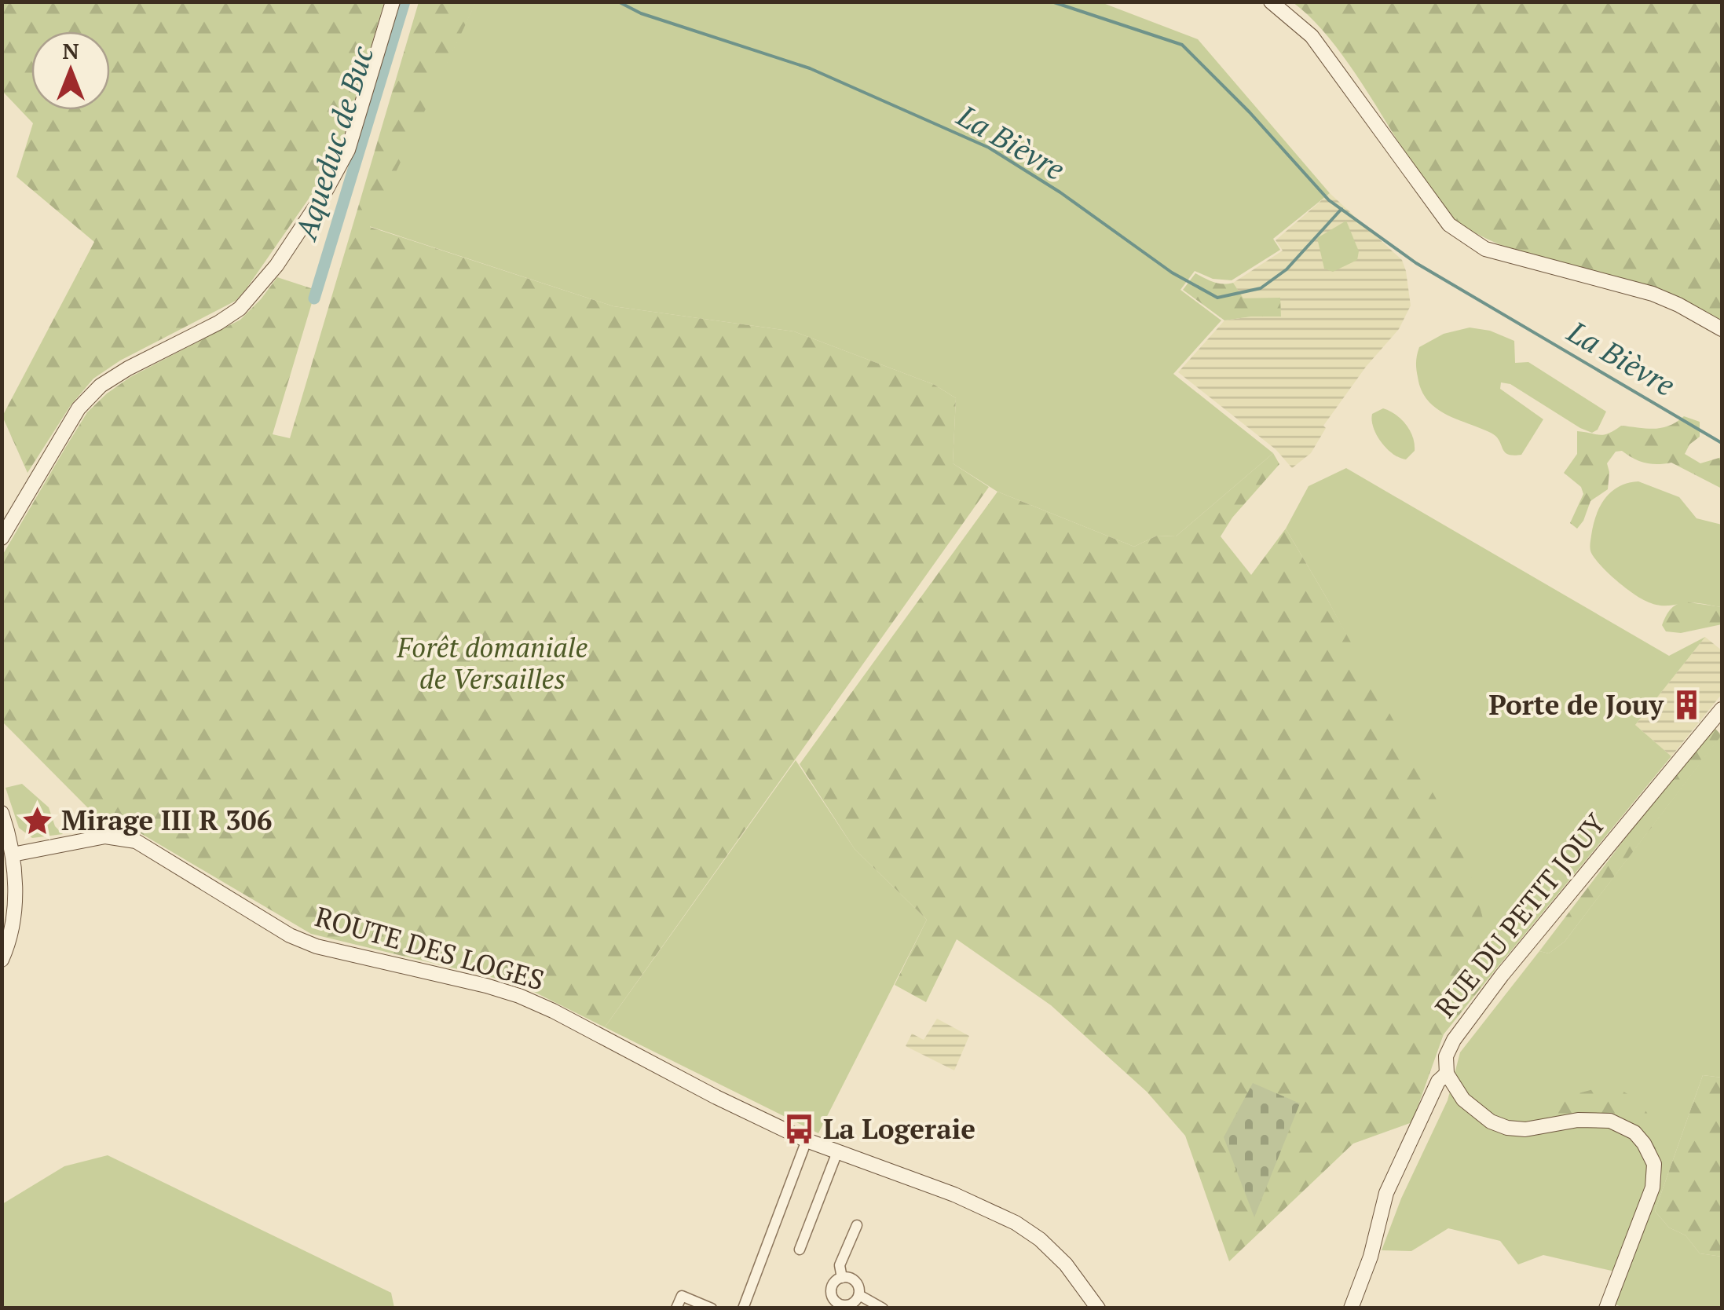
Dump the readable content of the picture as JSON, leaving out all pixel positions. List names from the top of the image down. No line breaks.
{"streets":{"street":["RUE DU PETIT JOUY","ROUTE DES LOGES"]},"water":["Aqueduc de Buc","La Bièvre"],"parks":["Forêt domaniale de Versailles"],"places":{"building":["Porte de Jouy"],"place":["Mirage III R 306"],"bus stop":["La Logeraie"]},"north":"top"}
